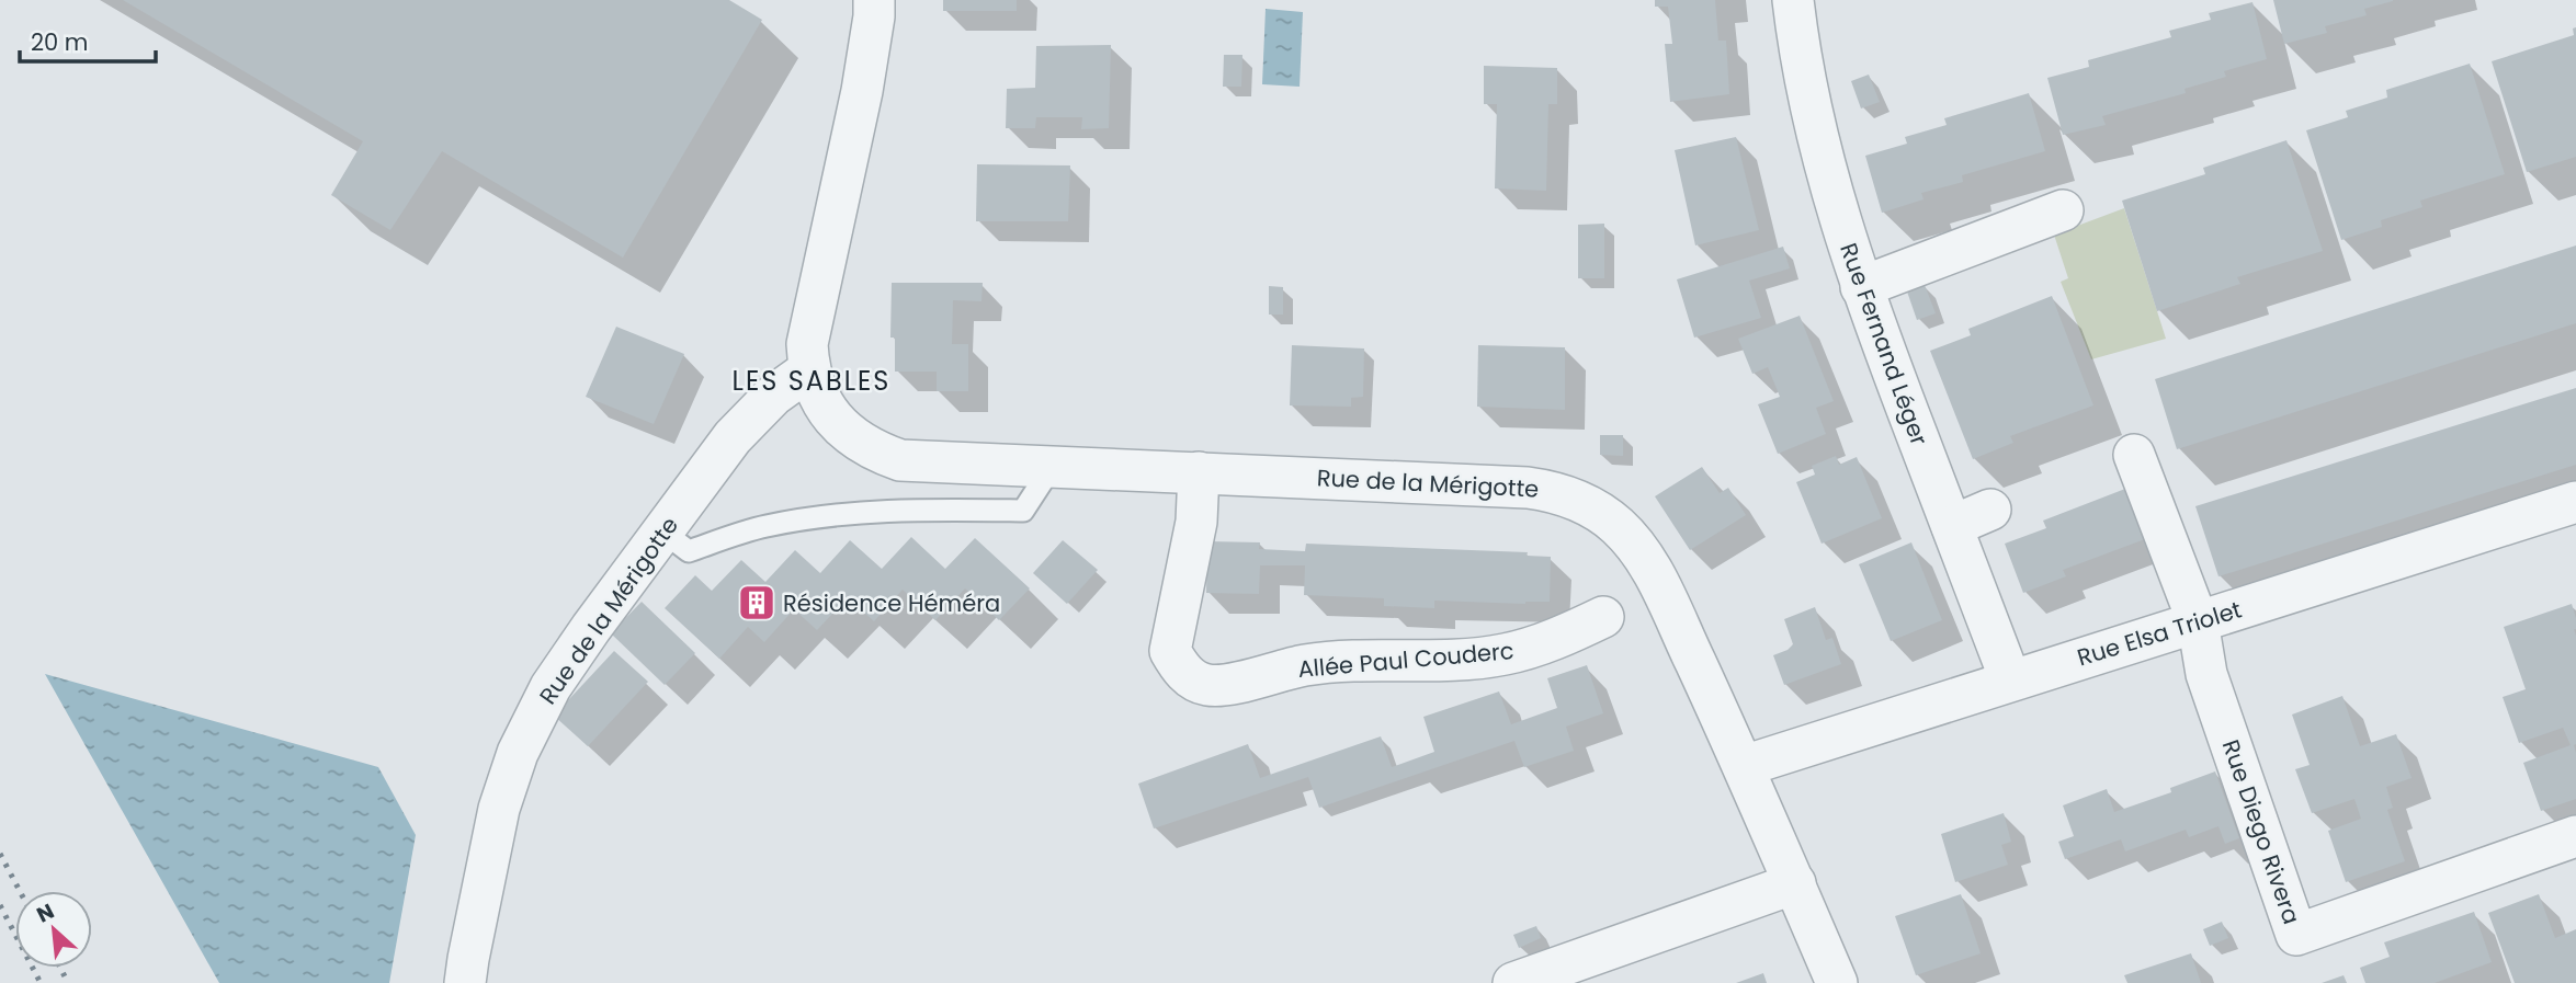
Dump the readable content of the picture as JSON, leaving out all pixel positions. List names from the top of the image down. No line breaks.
{"streets":{"street":["Rue Fernand Léger","Rue de la Mérigotte","Rue Elsa Triolet","Allée Paul Couderc","Rue Diego Rivera"]},"crossings":[["Rue Fernand Léger","Rue Elsa Triolet"],["Rue de la Mérigotte","Rue Elsa Triolet"],["Rue de la Mérigotte","Allée Paul Couderc"],["Rue Elsa Triolet","Rue Diego Rivera"]],"districts":["LES SABLES"],"places":{"building":["Résidence Héméra"]},"scale_bar":"20 m","north":"top left"}
